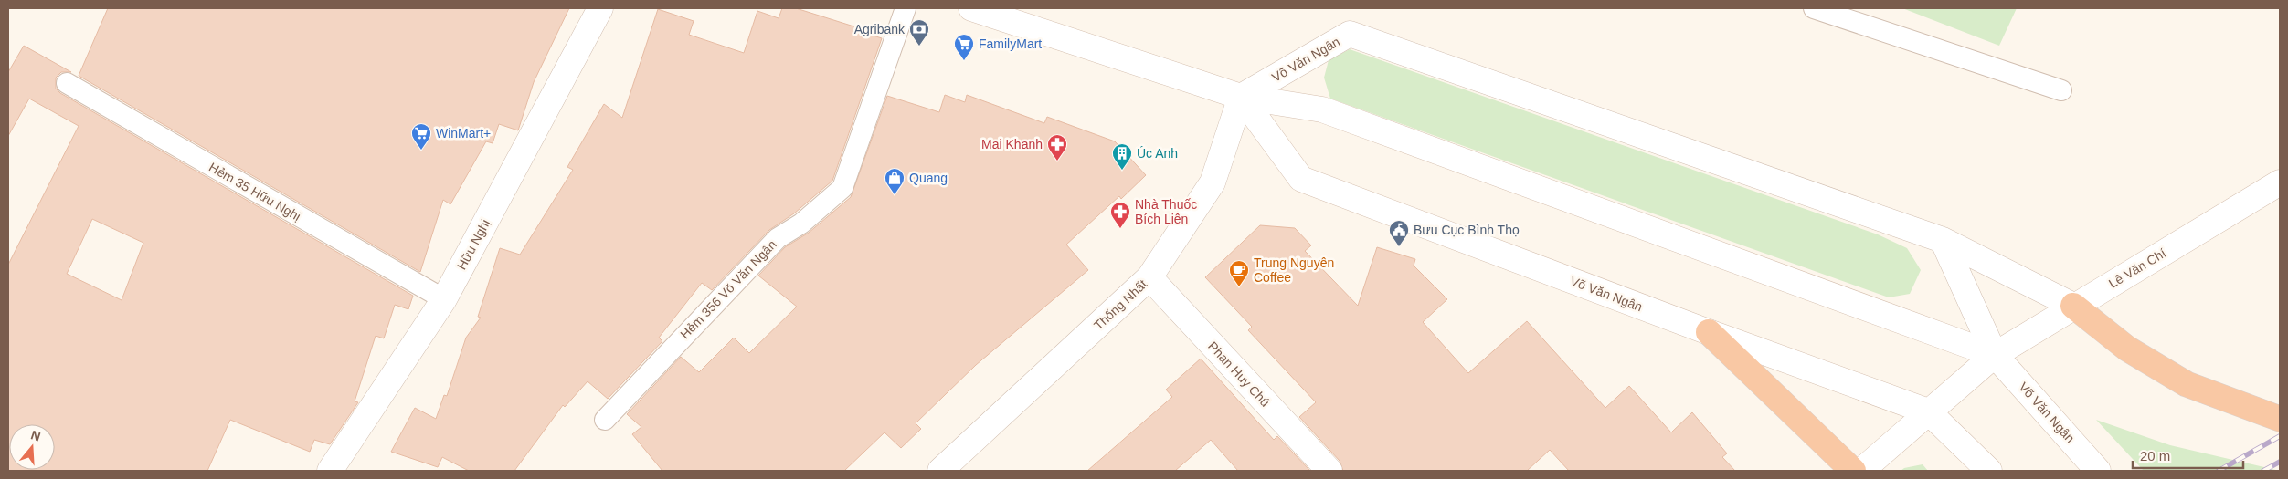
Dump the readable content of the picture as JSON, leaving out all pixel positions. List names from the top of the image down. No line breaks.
{"streets":{"main road":["Võ Văn Ngân","Hữu Nghị","Lê Văn Chí","Thống Nhất","Phan Huy Chú"],"lane":["Hẻm 35 Hữu Nghị","Hẻm 356 Võ Văn Ngân"]},"crossings":[["Võ Văn Ngân","Lê Văn Chí"],["Võ Văn Ngân","Thống Nhất"],["Hẻm 35 Hữu Nghị","Hữu Nghị"],["Thống Nhất","Phan Huy Chú"]],"places":{"bank":["Agribank"],"supermarket":["FamilyMart","WinMart+"],"pharmacy":["Mai Khanh","Nhà Thuốc Bích Liên"],"building":["Úc Anh"],"shop":["Quang"],"public building":["Bưu Cục Bình Thọ"],"cafe":["Trung Nguyên Coffee"]},"scale_bar":"20 m","north":"top"}
